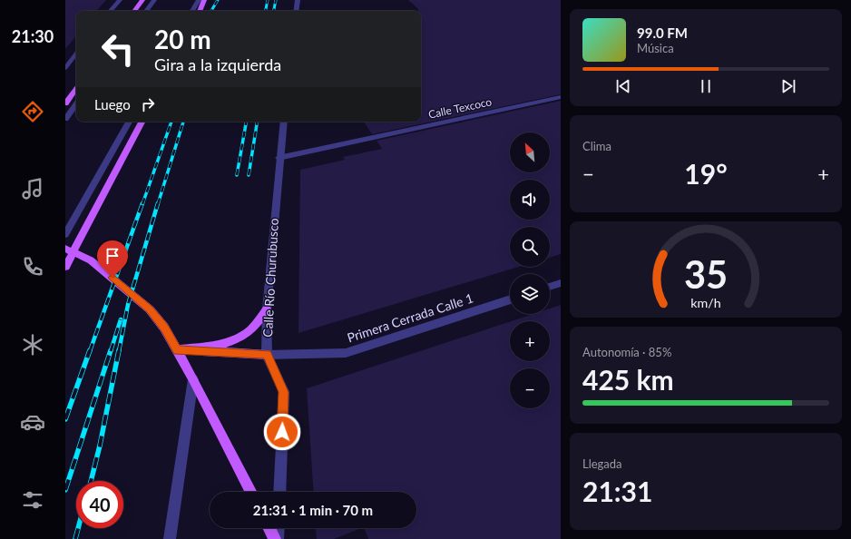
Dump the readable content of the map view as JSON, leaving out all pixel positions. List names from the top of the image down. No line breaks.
{"streets":{"street":["Calle Texcoco","Calle Río Churubusco","Primera Cerrada Calle 1"]},"crossings":[["Calle Texcoco","Calle Río Churubusco"],["Calle Río Churubusco","Primera Cerrada Calle 1"]],"north":"top left","page":{"tabs":"21:30","turn":["20 m","Gira a la izquierda"],"song":["99.0 FM","Música"],"then":"Luego","tile":["Clima",["Autonomía · 85%","425 km"],["Llegada","21:31"]],"map_buttons":["+","−"],"heat":["−","19°","+"],"limit":"40","trip":"21:31 · 1 min · 70 m","gauge":["35","km/h"]}}
